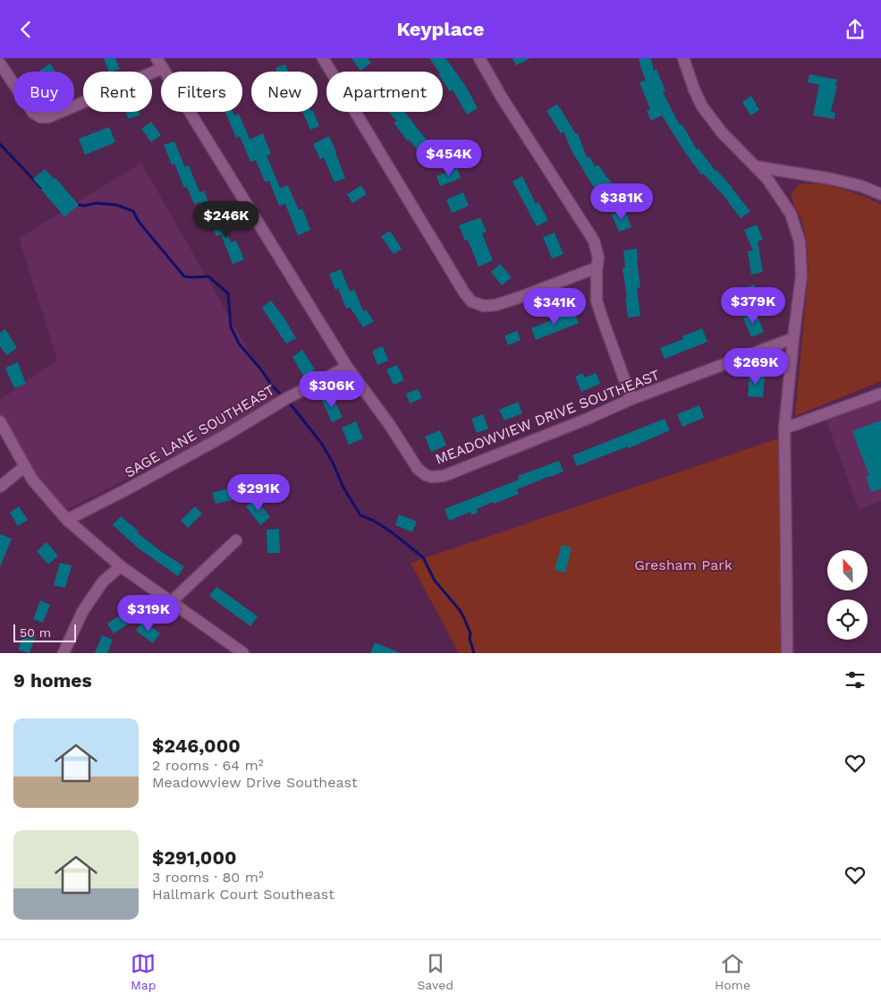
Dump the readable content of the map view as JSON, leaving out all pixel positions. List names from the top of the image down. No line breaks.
{"streets":{"street":["MEADOWVIEW DRIVE SOUTHEAST","SAGE LANE SOUTHEAST"]},"crossings":[["MEADOWVIEW DRIVE SOUTHEAST","SAGE LANE SOUTHEAST"]],"parks":["Gresham Park"],"scale_bar":"50 m","north":"top","page":{"header":"Keyplace","chip":["Buy","Rent","Filters","New","Apartment"],"price":["$454K","$381K","$246K","$379K","$341K","$269K","$306K","$291K","$319K"],"scale":"50 m","heading":"9 homes","list":[{"name":"$246,000","note":"2 rooms · 64 m² · Meadowview Drive Southeast"},{"name":"$291,000","note":"3 rooms · 80 m² · Hallmark Court Southeast"}],"tabs":["Map","Saved","Home"]}}
